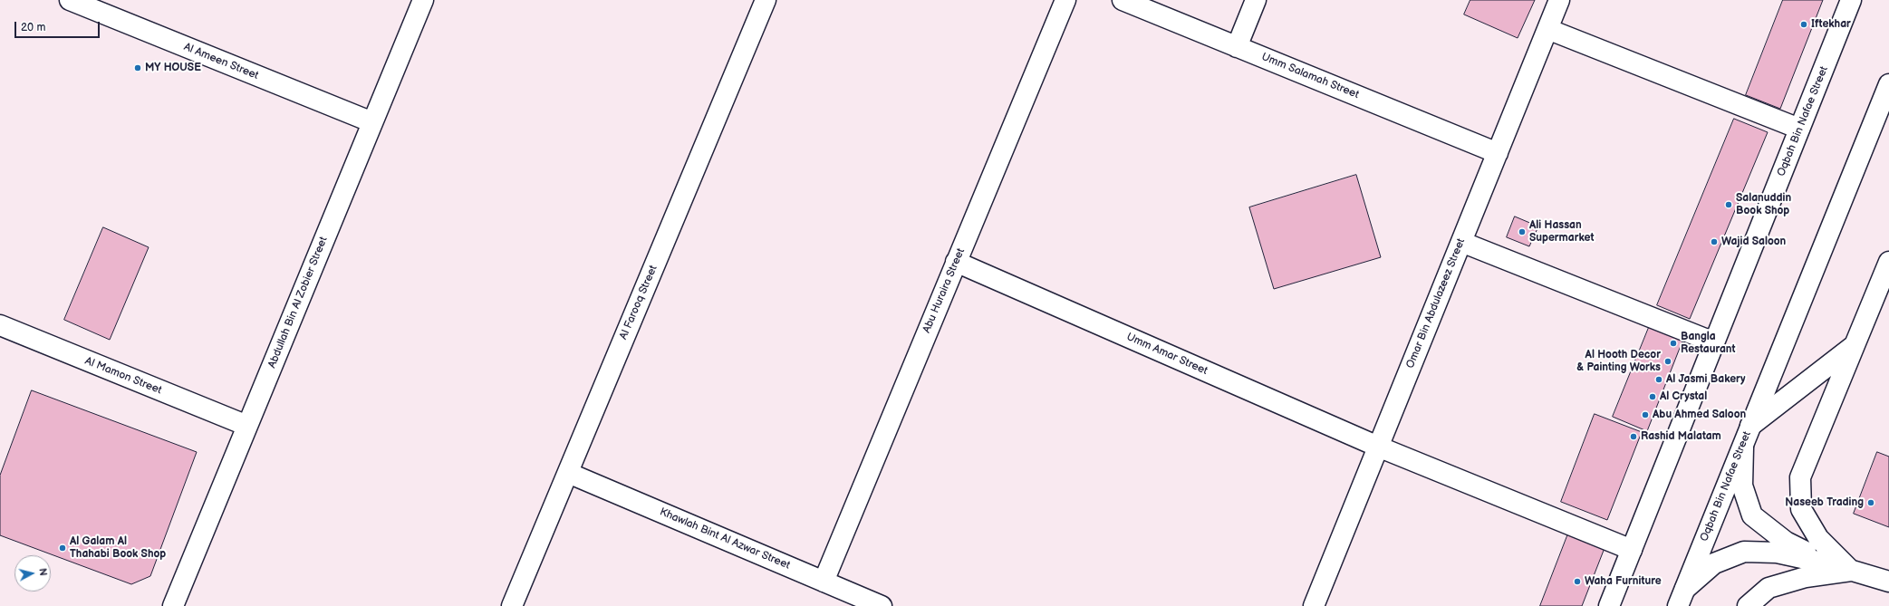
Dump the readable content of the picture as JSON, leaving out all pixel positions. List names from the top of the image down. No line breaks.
{"streets":{"street":["Al Ameen Street","Umm Salamah Street","Oqbah Bin Nafae Street","Abu Huraira Street","Abdullah Bin Al Zobier Street","Al Farooq Street","Omar Bin Abdulazeez Street","Umm Amar Street","Al Mamon Street","Khawlah Bint Al Azwar Street"]},"crossings":[["Al Ameen Street","Abdullah Bin Al Zobier Street"],["Umm Salamah Street","Omar Bin Abdulazeez Street"],["Oqbah Bin Nafae Street","Umm Amar Street"],["Abu Huraira Street","Umm Amar Street"],["Abu Huraira Street","Khawlah Bint Al Azwar Street"],["Abdullah Bin Al Zobier Street","Al Mamon Street"],["Al Farooq Street","Khawlah Bint Al Azwar Street"],["Omar Bin Abdulazeez Street","Umm Amar Street"]],"places":["Iftekhar","MY HOUSE","Salanuddin Book Shop","Ali Hassan Supermarket","Wajid Saloon","Bangla Restaurant","Al Hooth Decor & Painting Works","Al Jasmi Bakery","Al Crystal","Abu Ahmed Saloon","Rashid Malatam","Naseeb Trading","Al Galam Al Thahabi Book Shop","Waha Furniture"],"scale_bar":"20 m","north":"right"}
